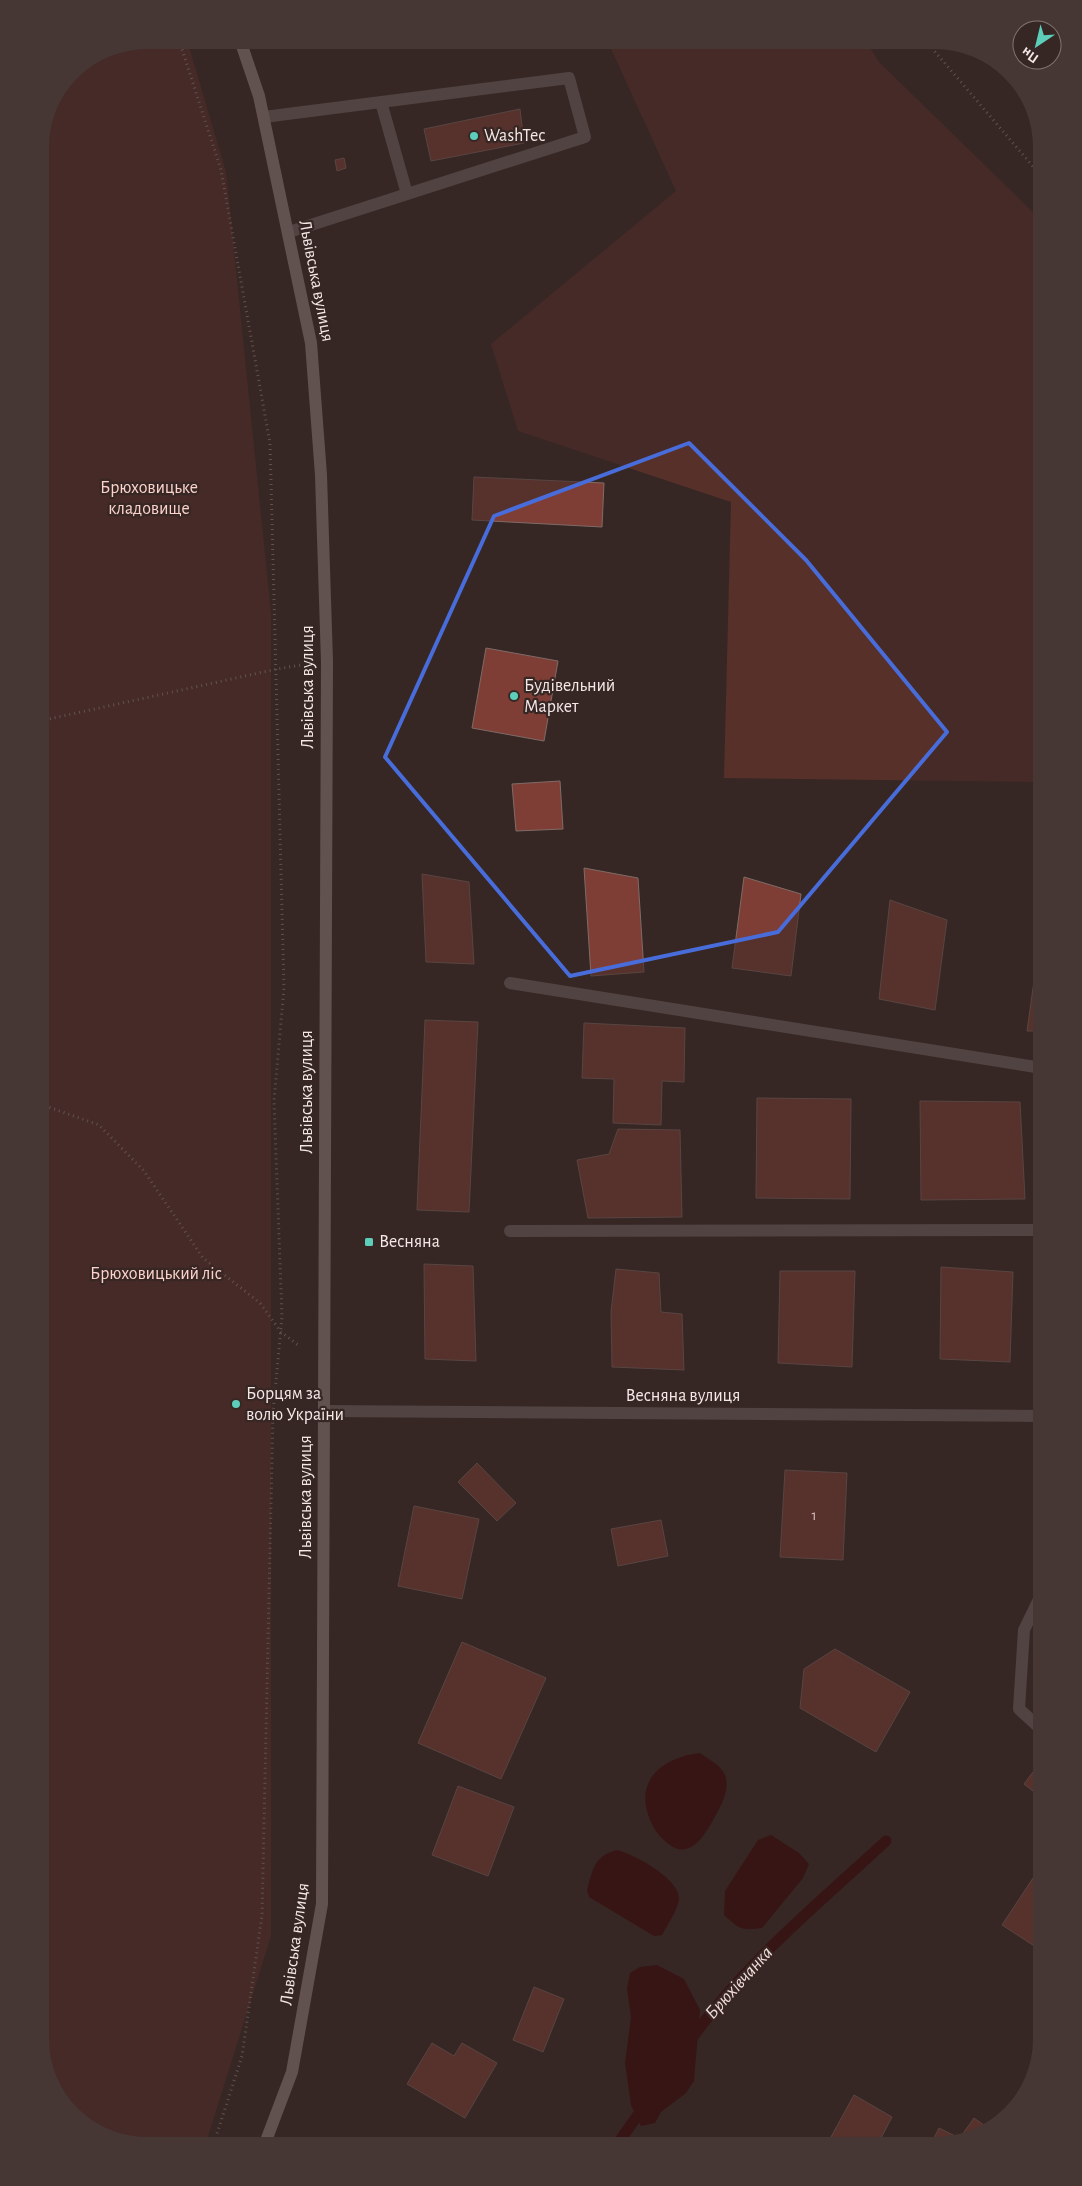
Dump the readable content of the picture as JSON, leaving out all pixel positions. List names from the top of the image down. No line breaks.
{"streets":{"main road":["Львівська вулиця"],"street":["Весняна вулиця"]},"crossings":[["Львівська вулиця","Весняна вулиця"]],"water":["Брюхівчанка"],"parks":["Брюховицьке кладовище","Брюховицький ліс"],"places":{"other":["WashTec","Будівельний Маркет","Борцям за волю України"],"transit":["Весняна"]},"house_numbers":["1"],"north":"bottom left"}
